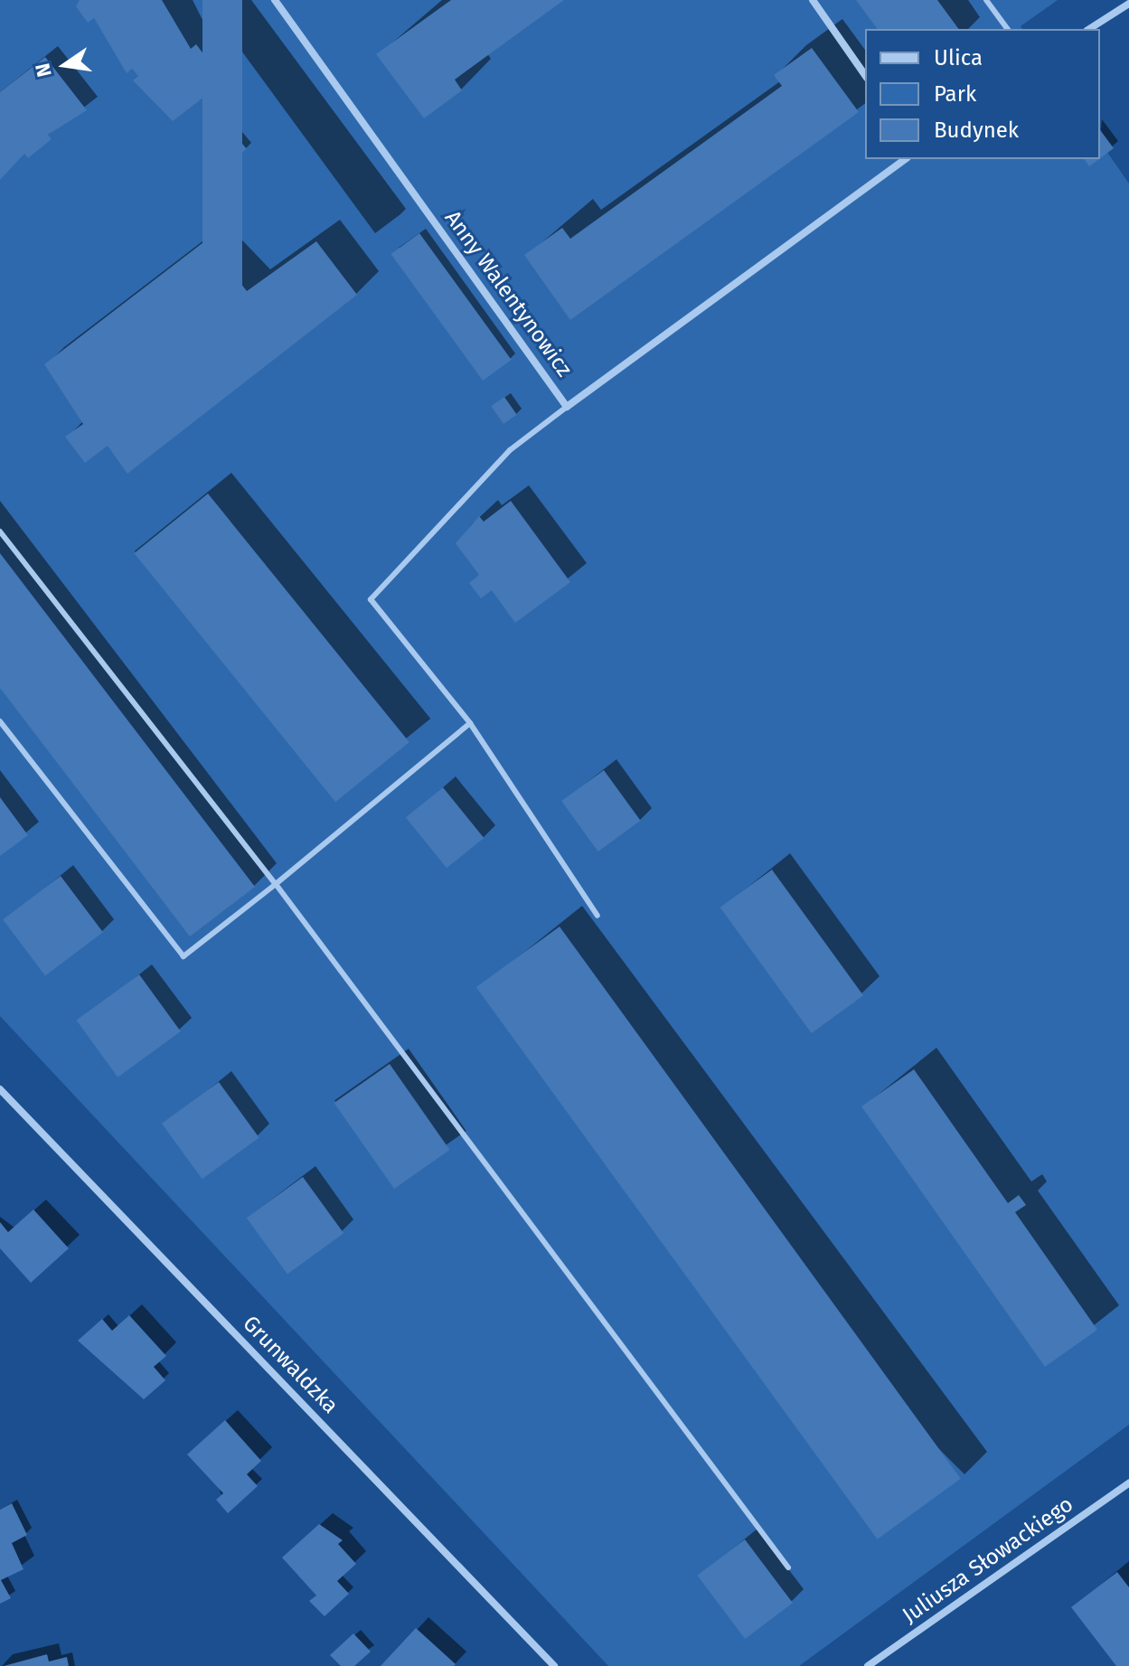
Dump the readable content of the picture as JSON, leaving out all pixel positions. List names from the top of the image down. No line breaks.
{"streets":{"street":["Anny Walentynowicz","Grunwaldzka","Juliusza Słowackiego"]},"legend":["Ulica","Park","Budynek"],"north":"left"}
